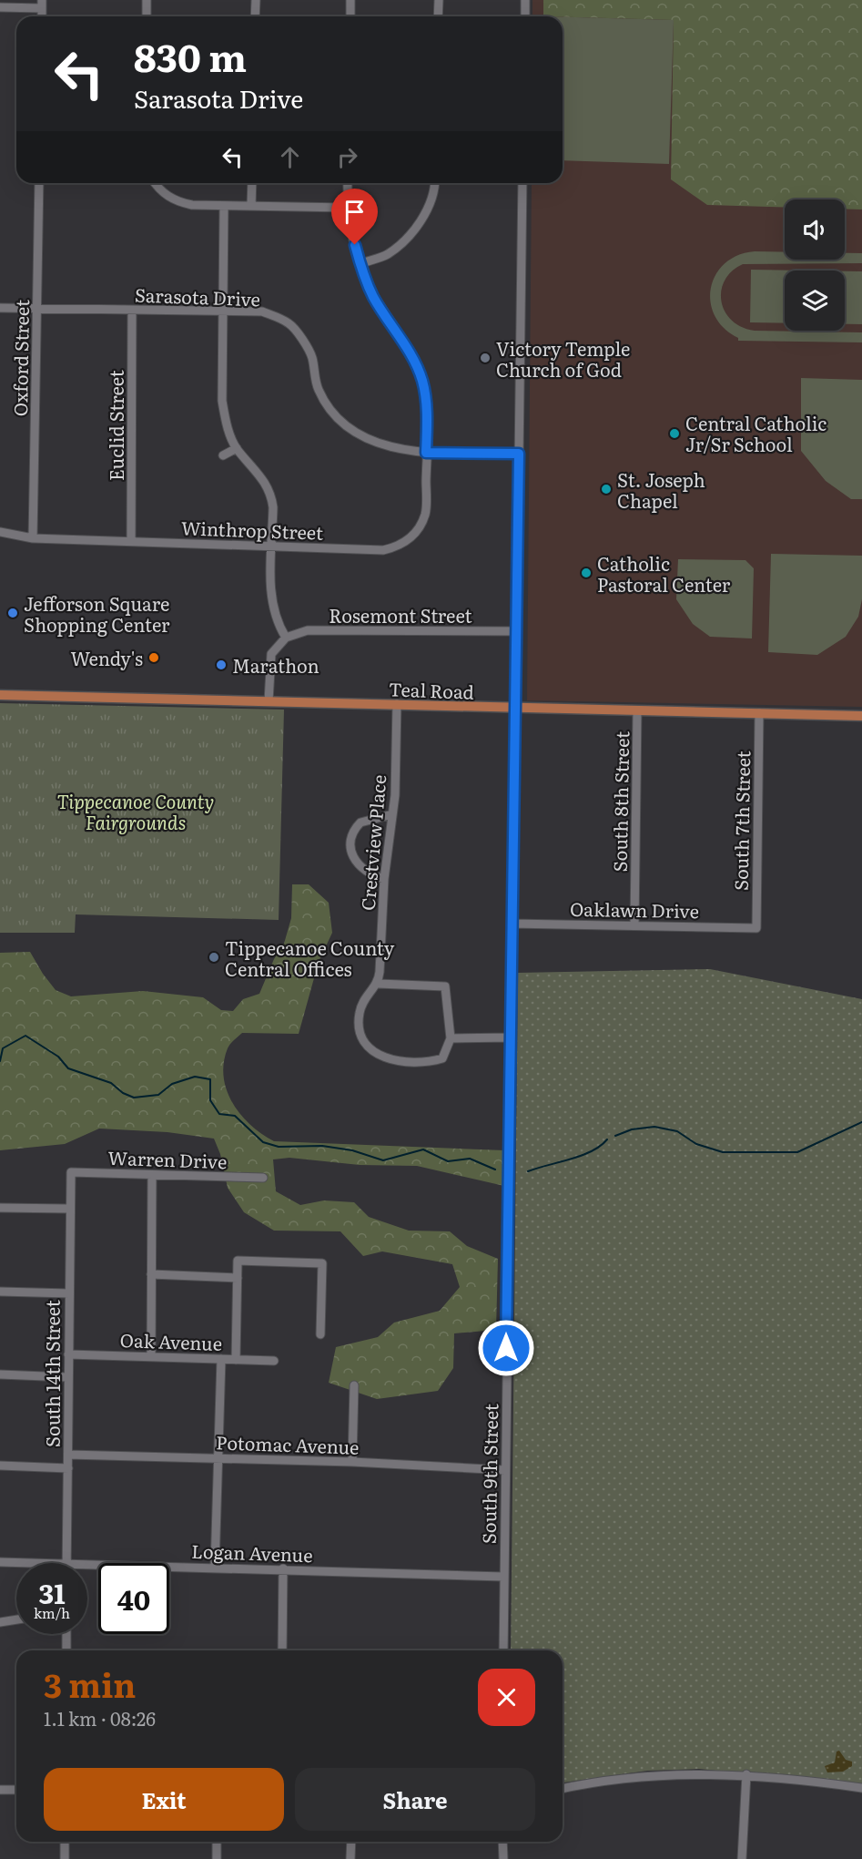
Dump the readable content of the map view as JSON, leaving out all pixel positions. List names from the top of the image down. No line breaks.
{"streets":{"main road":["Teal Road"],"street":["Sarasota Drive","Oxford Street","Euclid Street","Winthrop Street","Rosemont Street","South 8th Street","South 7th Street","Crestview Place","Oaklawn Drive","Warren Drive","Oak Avenue","South 14th Street","Potomac Avenue","South 9th Street","Logan Avenue"]},"crossings":[["Sarasota Drive","Oxford Street"],["Sarasota Drive","Euclid Street"],["Sarasota Drive","Winthrop Street"],["Sarasota Drive","South 9th Street"],["Oxford Street","Winthrop Street"],["Euclid Street","Winthrop Street"],["Rosemont Street","South 9th Street"],["Teal Road","South 8th Street"],["Teal Road","South 7th Street"],["Teal Road","Crestview Place"],["Teal Road","South 9th Street"],["South 8th Street","Oaklawn Drive"],["South 7th Street","Oaklawn Drive"],["Oaklawn Drive","South 9th Street"],["Warren Drive","South 14th Street"],["Oak Avenue","South 14th Street"],["South 14th Street","Potomac Avenue"],["Potomac Avenue","South 9th Street"],["South 9th Street","Logan Avenue"]],"parks":["Tippecanoe County Fairgrounds"],"places":["Victory Temple Church of God","Central Catholic Jr/Sr School","St. Joseph Chapel","Catholic Pastoral Center","Jefforson Square Shopping Center","Wendy's","Marathon","Tippecanoe County Central Offices"],"page":{"turn":["830 m","Sarasota Drive"],"speed":"31 km/h","limit":"40","heading":["3 min","1.1 km · 08:26"],"buttons":["Exit","Share"]}}
